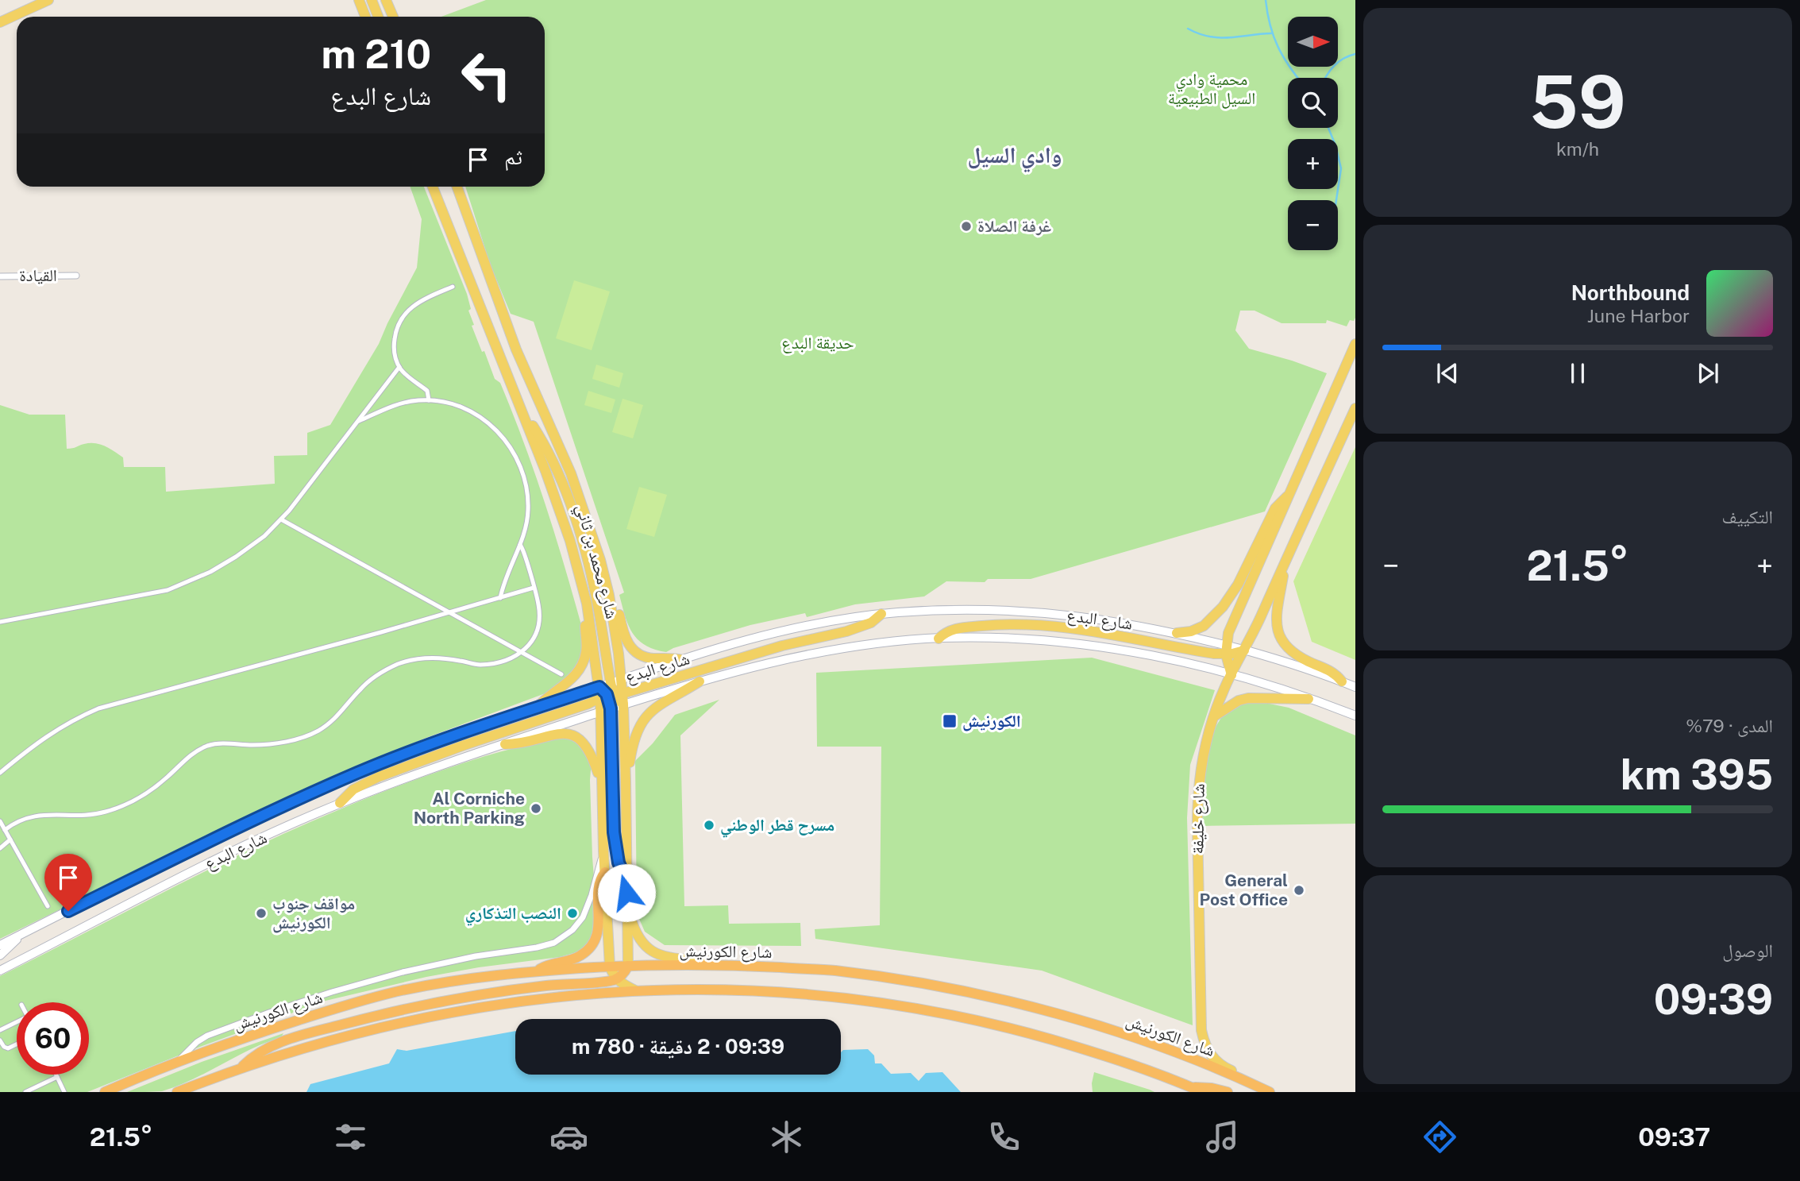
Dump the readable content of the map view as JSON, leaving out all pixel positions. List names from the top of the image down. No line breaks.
{"streets":{"highway":["شارع الكورنيش"],"main road":["شارع محمد بن ثاني","شارع البدع","شارع خليفة"],"street":["القيادة"]},"crossings":[["شارع محمد بن ثاني","شارع البدع"],["شارع محمد بن ثاني","شارع الكورنيش"],["شارع البدع","شارع خليفة"],["شارع خليفة","شارع الكورنيش"]],"districts":["وادي السيل"],"parks":["محمية وادي السيل الطبيعية","حديقة البدع"],"places":{"other":["غرفة الصلاة","Al Corniche North Parking","مسرح قطر الوطني","General Post Office","مواقف جنوب الكورنيش","النصب التذكاري"],"transit":["الكورنيش"]},"north":"right","page":{"tile":[["59","km/h"],"التكييف",["المدى · 79%","395 km"],["الوصول","09:39"]],"map_buttons":["+","−"],"turn":["210 m","شارع البدع"],"then":"ثم","song":["Northbound","June Harbor"],"heat":["−","21.5°","+"],"limit":"60","trip":"09:39 · 2 دقيقة · 780 m","tabs":["09:37","21.5°"]}}
